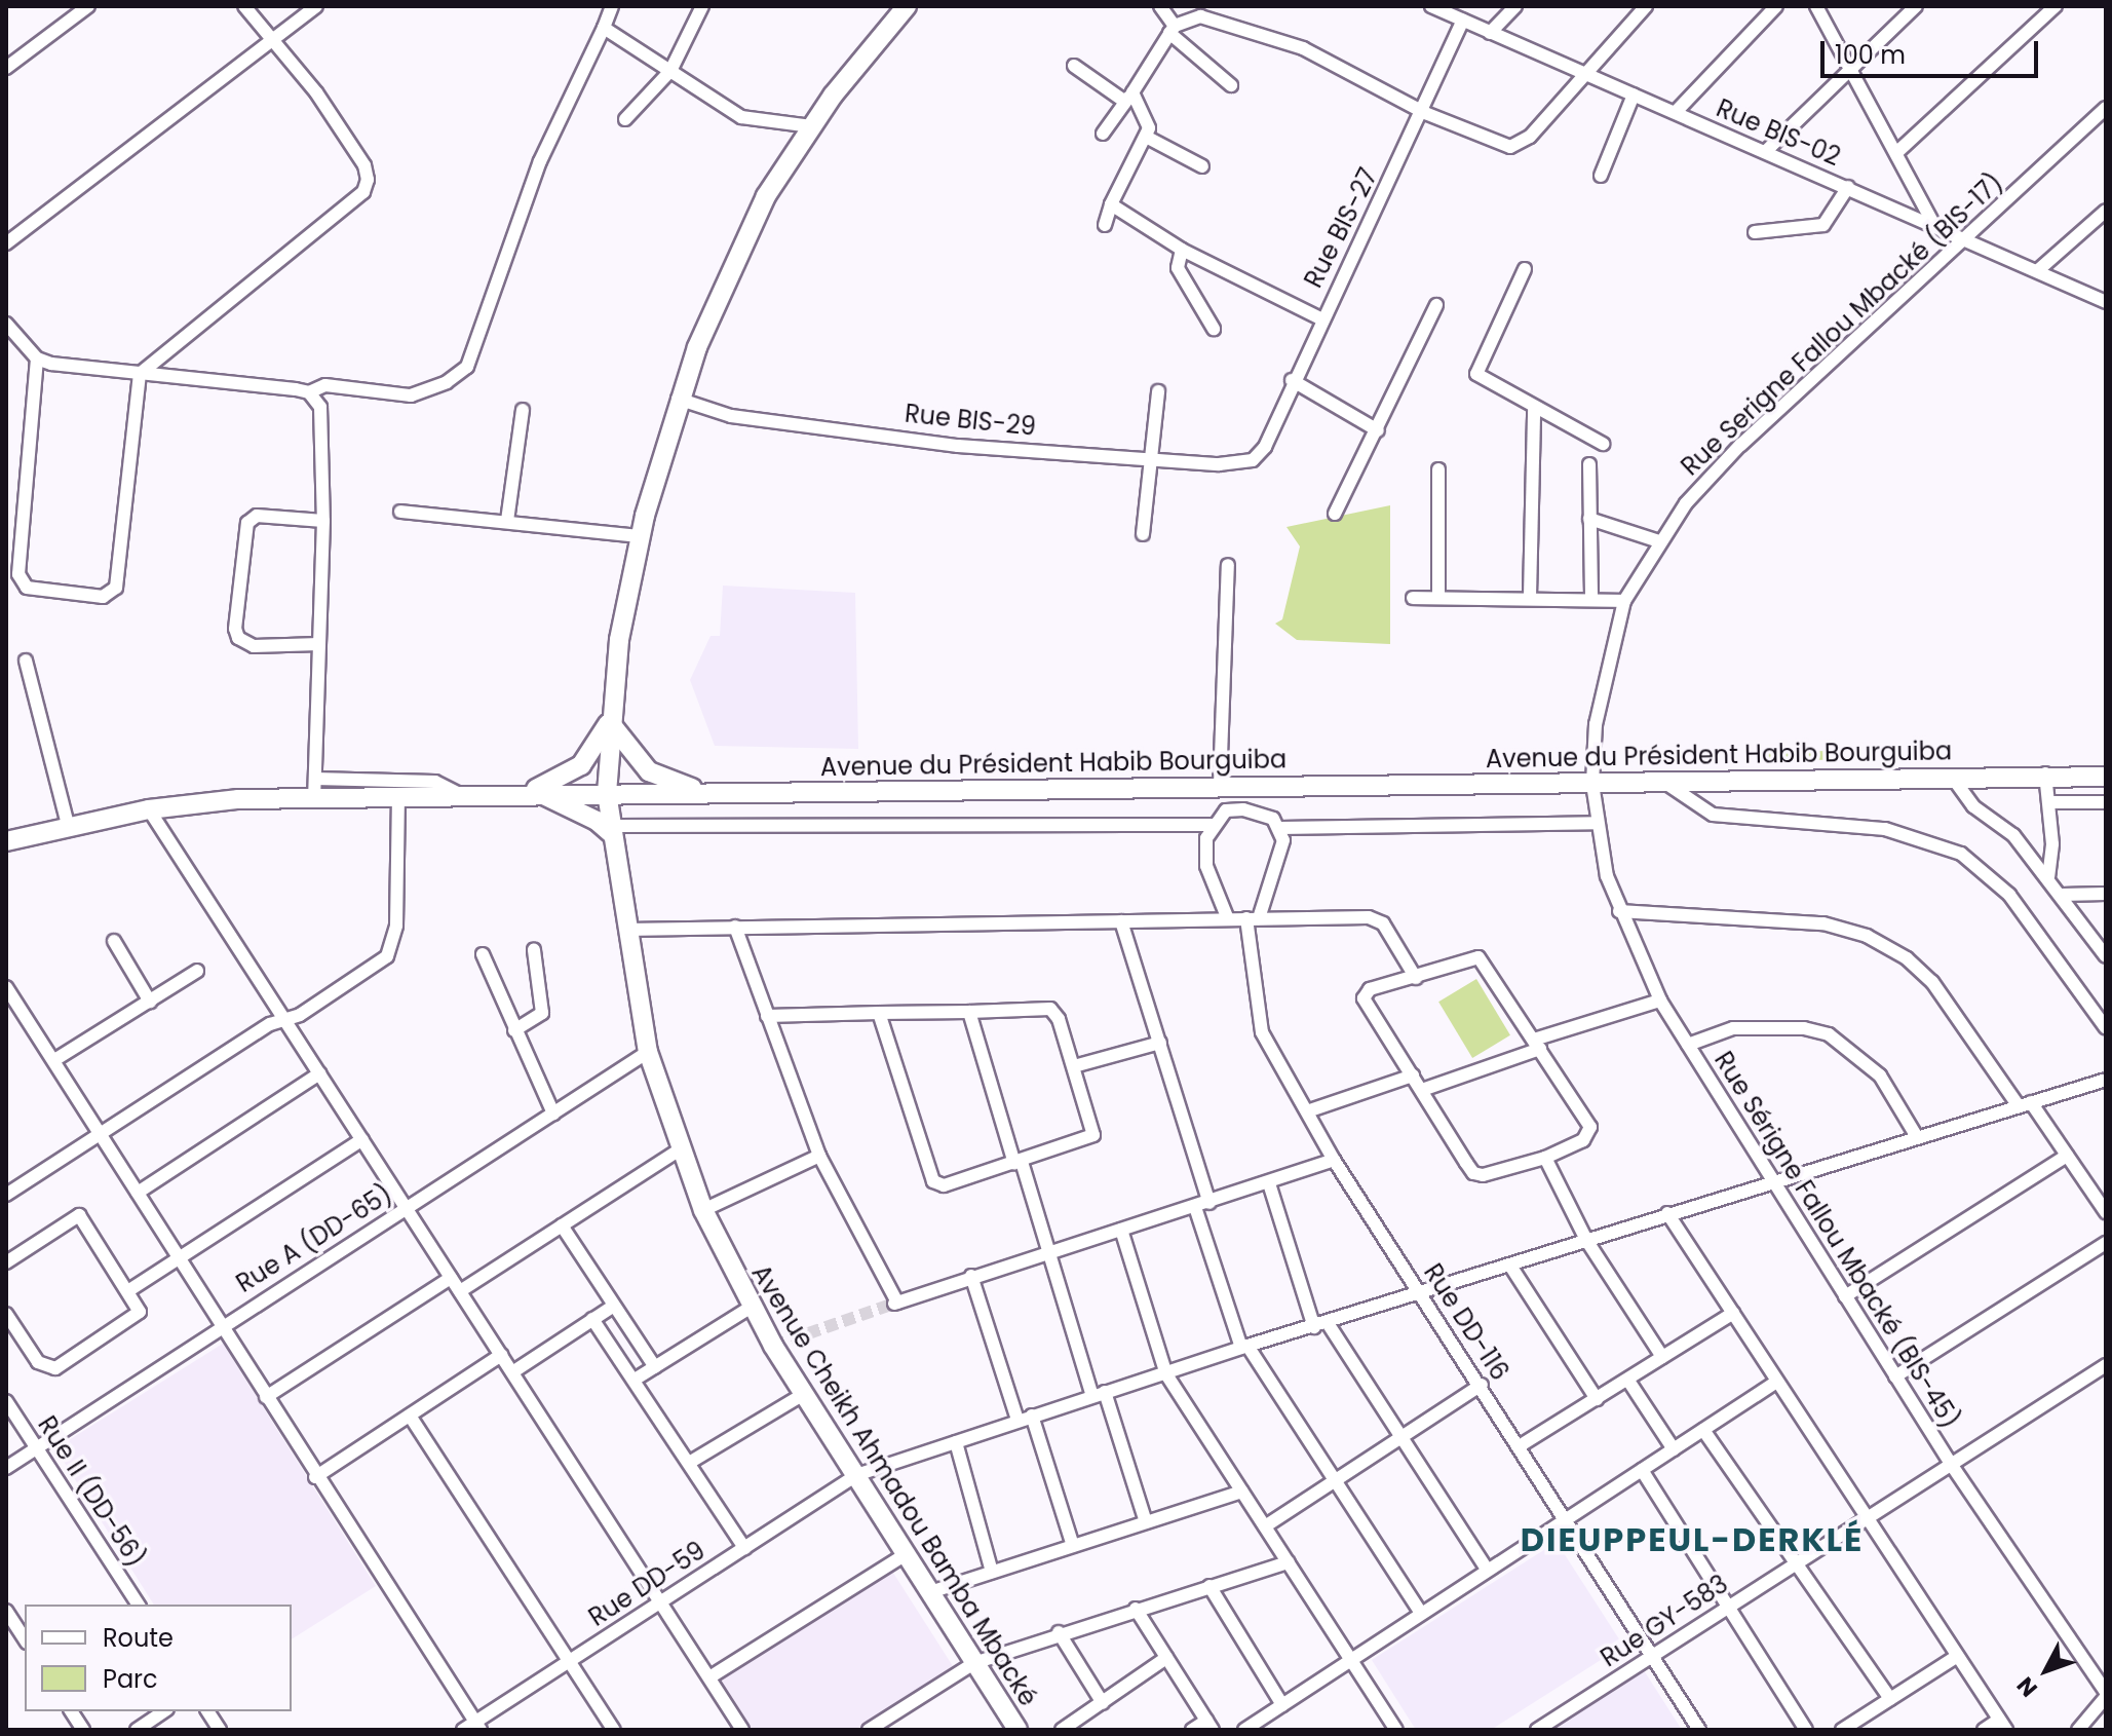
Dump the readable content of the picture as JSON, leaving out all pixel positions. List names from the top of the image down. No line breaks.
{"streets":{"street":["Rue BIS-02","Rue BIS-27","Rue Serigne Fallou Mbacké (BIS-17)","Rue BIS-29","Avenue du Président Habib Bourguiba","Rue A (DD-65)","Rue Sérigne Fallou Mbacké (BIS-45)","Rue DD-116","Avenue Cheikh Ahmadou Bamba Mbacké","Rue II (DD-56)","Rue DD-59","Rue GY-583"]},"crossings":[["Rue BIS-02","Rue BIS-27"],["Rue BIS-02","Rue Serigne Fallou Mbacké (BIS-17)"],["Rue BIS-27","Rue BIS-29"],["Rue Serigne Fallou Mbacké (BIS-17)","Avenue du Président Habib Bourguiba"],["Rue Serigne Fallou Mbacké (BIS-17)","Rue Sérigne Fallou Mbacké (BIS-45)"],["Rue BIS-29","Avenue Cheikh Ahmadou Bamba Mbacké"],["Avenue du Président Habib Bourguiba","Rue Sérigne Fallou Mbacké (BIS-45)"],["Avenue du Président Habib Bourguiba","Avenue Cheikh Ahmadou Bamba Mbacké"],["Rue A (DD-65)","Avenue Cheikh Ahmadou Bamba Mbacké"],["Rue A (DD-65)","Rue II (DD-56)"],["Rue Sérigne Fallou Mbacké (BIS-45)","Rue DD-59"],["Rue Sérigne Fallou Mbacké (BIS-45)","Rue GY-583"],["Rue DD-116","Rue DD-59"],["Rue DD-116","Rue GY-583"],["Avenue Cheikh Ahmadou Bamba Mbacké","Rue DD-59"]],"districts":["DIEUPPEUL-DERKLÉ"],"legend":["Route","Parc"],"scale_bar":"100 m","north":"bottom left"}
